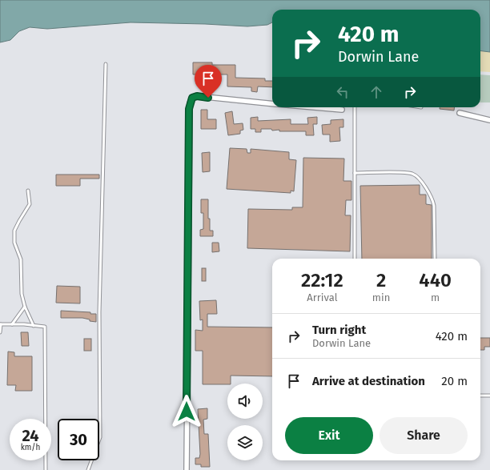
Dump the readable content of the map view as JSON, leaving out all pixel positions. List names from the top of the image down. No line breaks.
{"page":{"turn":["420 m","Dorwin Lane"],"eta":["22:12","Arrival","2","min","440","m"],"list":[{"name":"Turn right","note":"Dorwin Lane","value":"420 m"},{"name":"Arrive at destination","value":"20 m"}],"buttons":["Exit","Share"],"speed":"24 km/h","limit":"30"}}
